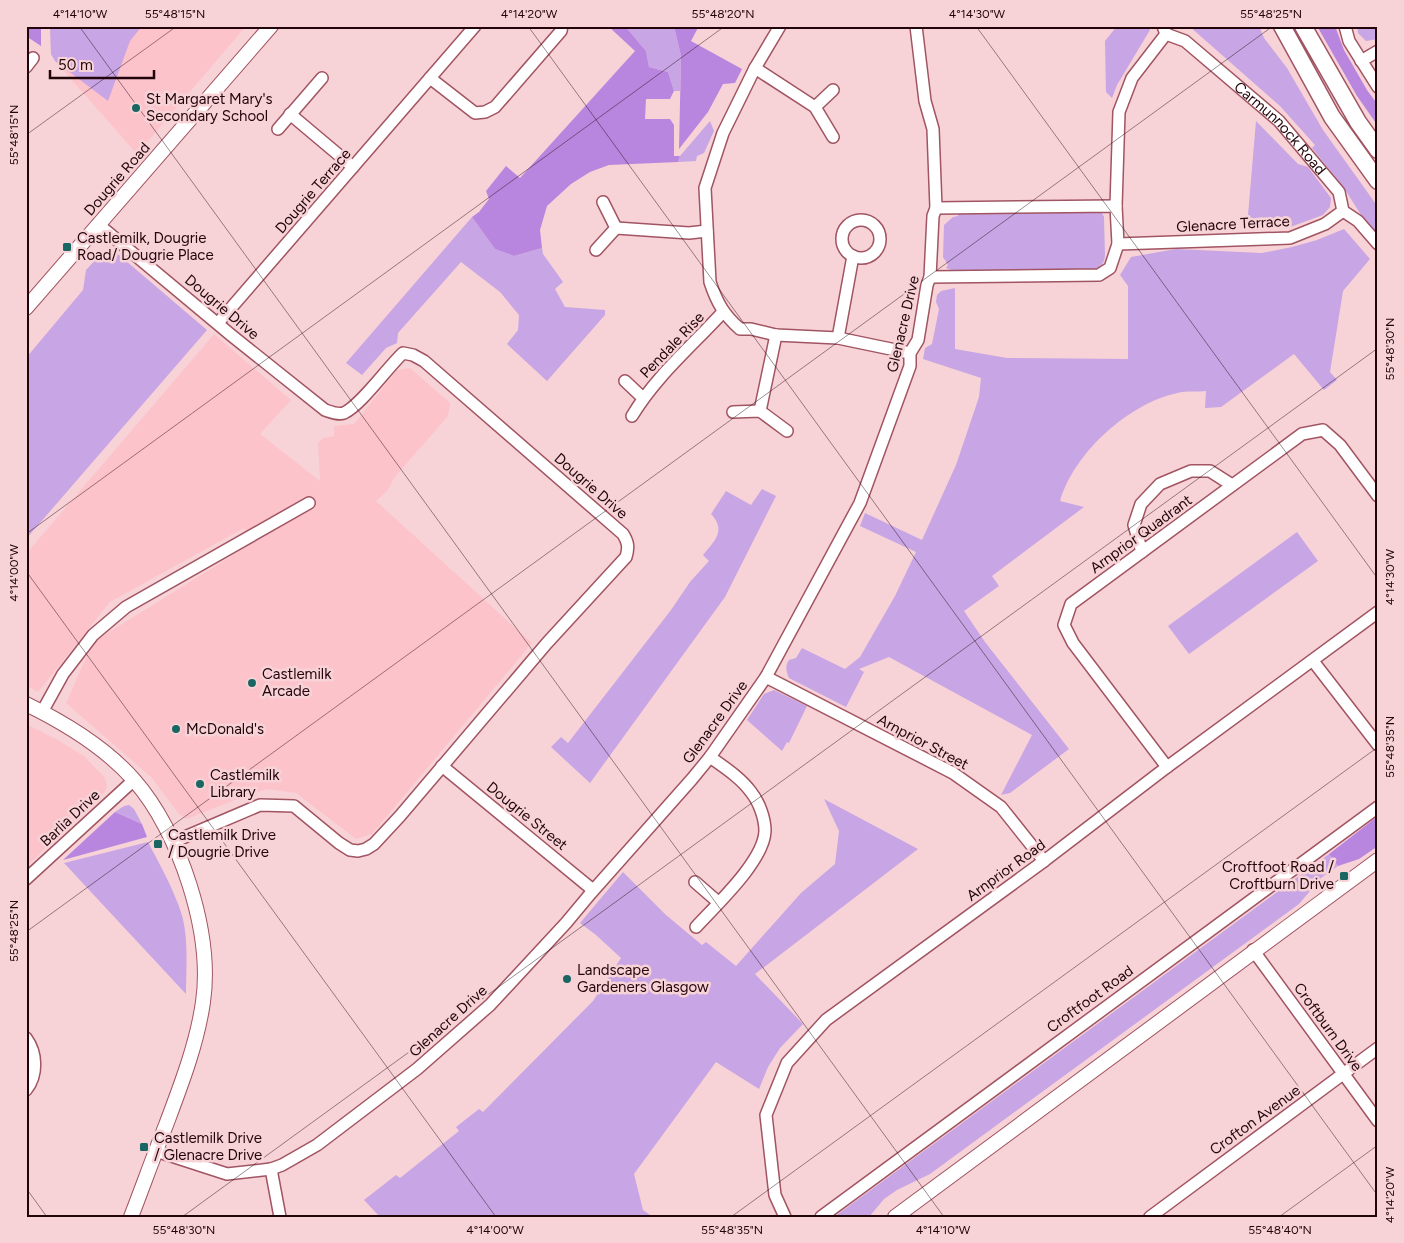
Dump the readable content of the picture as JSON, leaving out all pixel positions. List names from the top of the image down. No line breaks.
{"streets":{"street":["Carmunnock Road","Dougrie Road","Dougrie Terrace","Glenacre Terrace","Dougrie Drive","Glenacre Drive","Pendale Rise","Arnprior Quadrant","Arnprior Street","Dougrie Street","Barlia Drive","Arnprior Road","Croftfoot Road","Croftburn Drive","Crofton Avenue"]},"crossings":[["Carmunnock Road","Glenacre Terrace"],["Dougrie Road","Dougrie Drive"],["Dougrie Terrace","Dougrie Drive"],["Dougrie Drive","Dougrie Street"],["Glenacre Drive","Arnprior Street"],["Glenacre Drive","Dougrie Street"],["Arnprior Quadrant","Arnprior Road"],["Arnprior Street","Arnprior Road"],["Croftburn Drive","Crofton Avenue"]],"places":{"other":["St Margaret Mary's Secondary School","Castlemilk Arcade","McDonald's","Castlemilk Library","Landscape Gardeners Glasgow"],"transit":["Castlemilk, Dougrie Road/ Dougrie Place","Castlemilk Drive / Dougrie Drive","Croftfoot Road / Croftburn Drive","Castlemilk Drive / Glenacre Drive"]},"scale_bar":"50 m","coordinates":["4°14'10\"W","55°48'15\"N","4°14'20\"W","55°48'20\"N","4°14'30\"W","55°48'25\"N","55°48'30\"N","4°14'00\"W","55°48'35\"N","55°48'40\"N"]}
